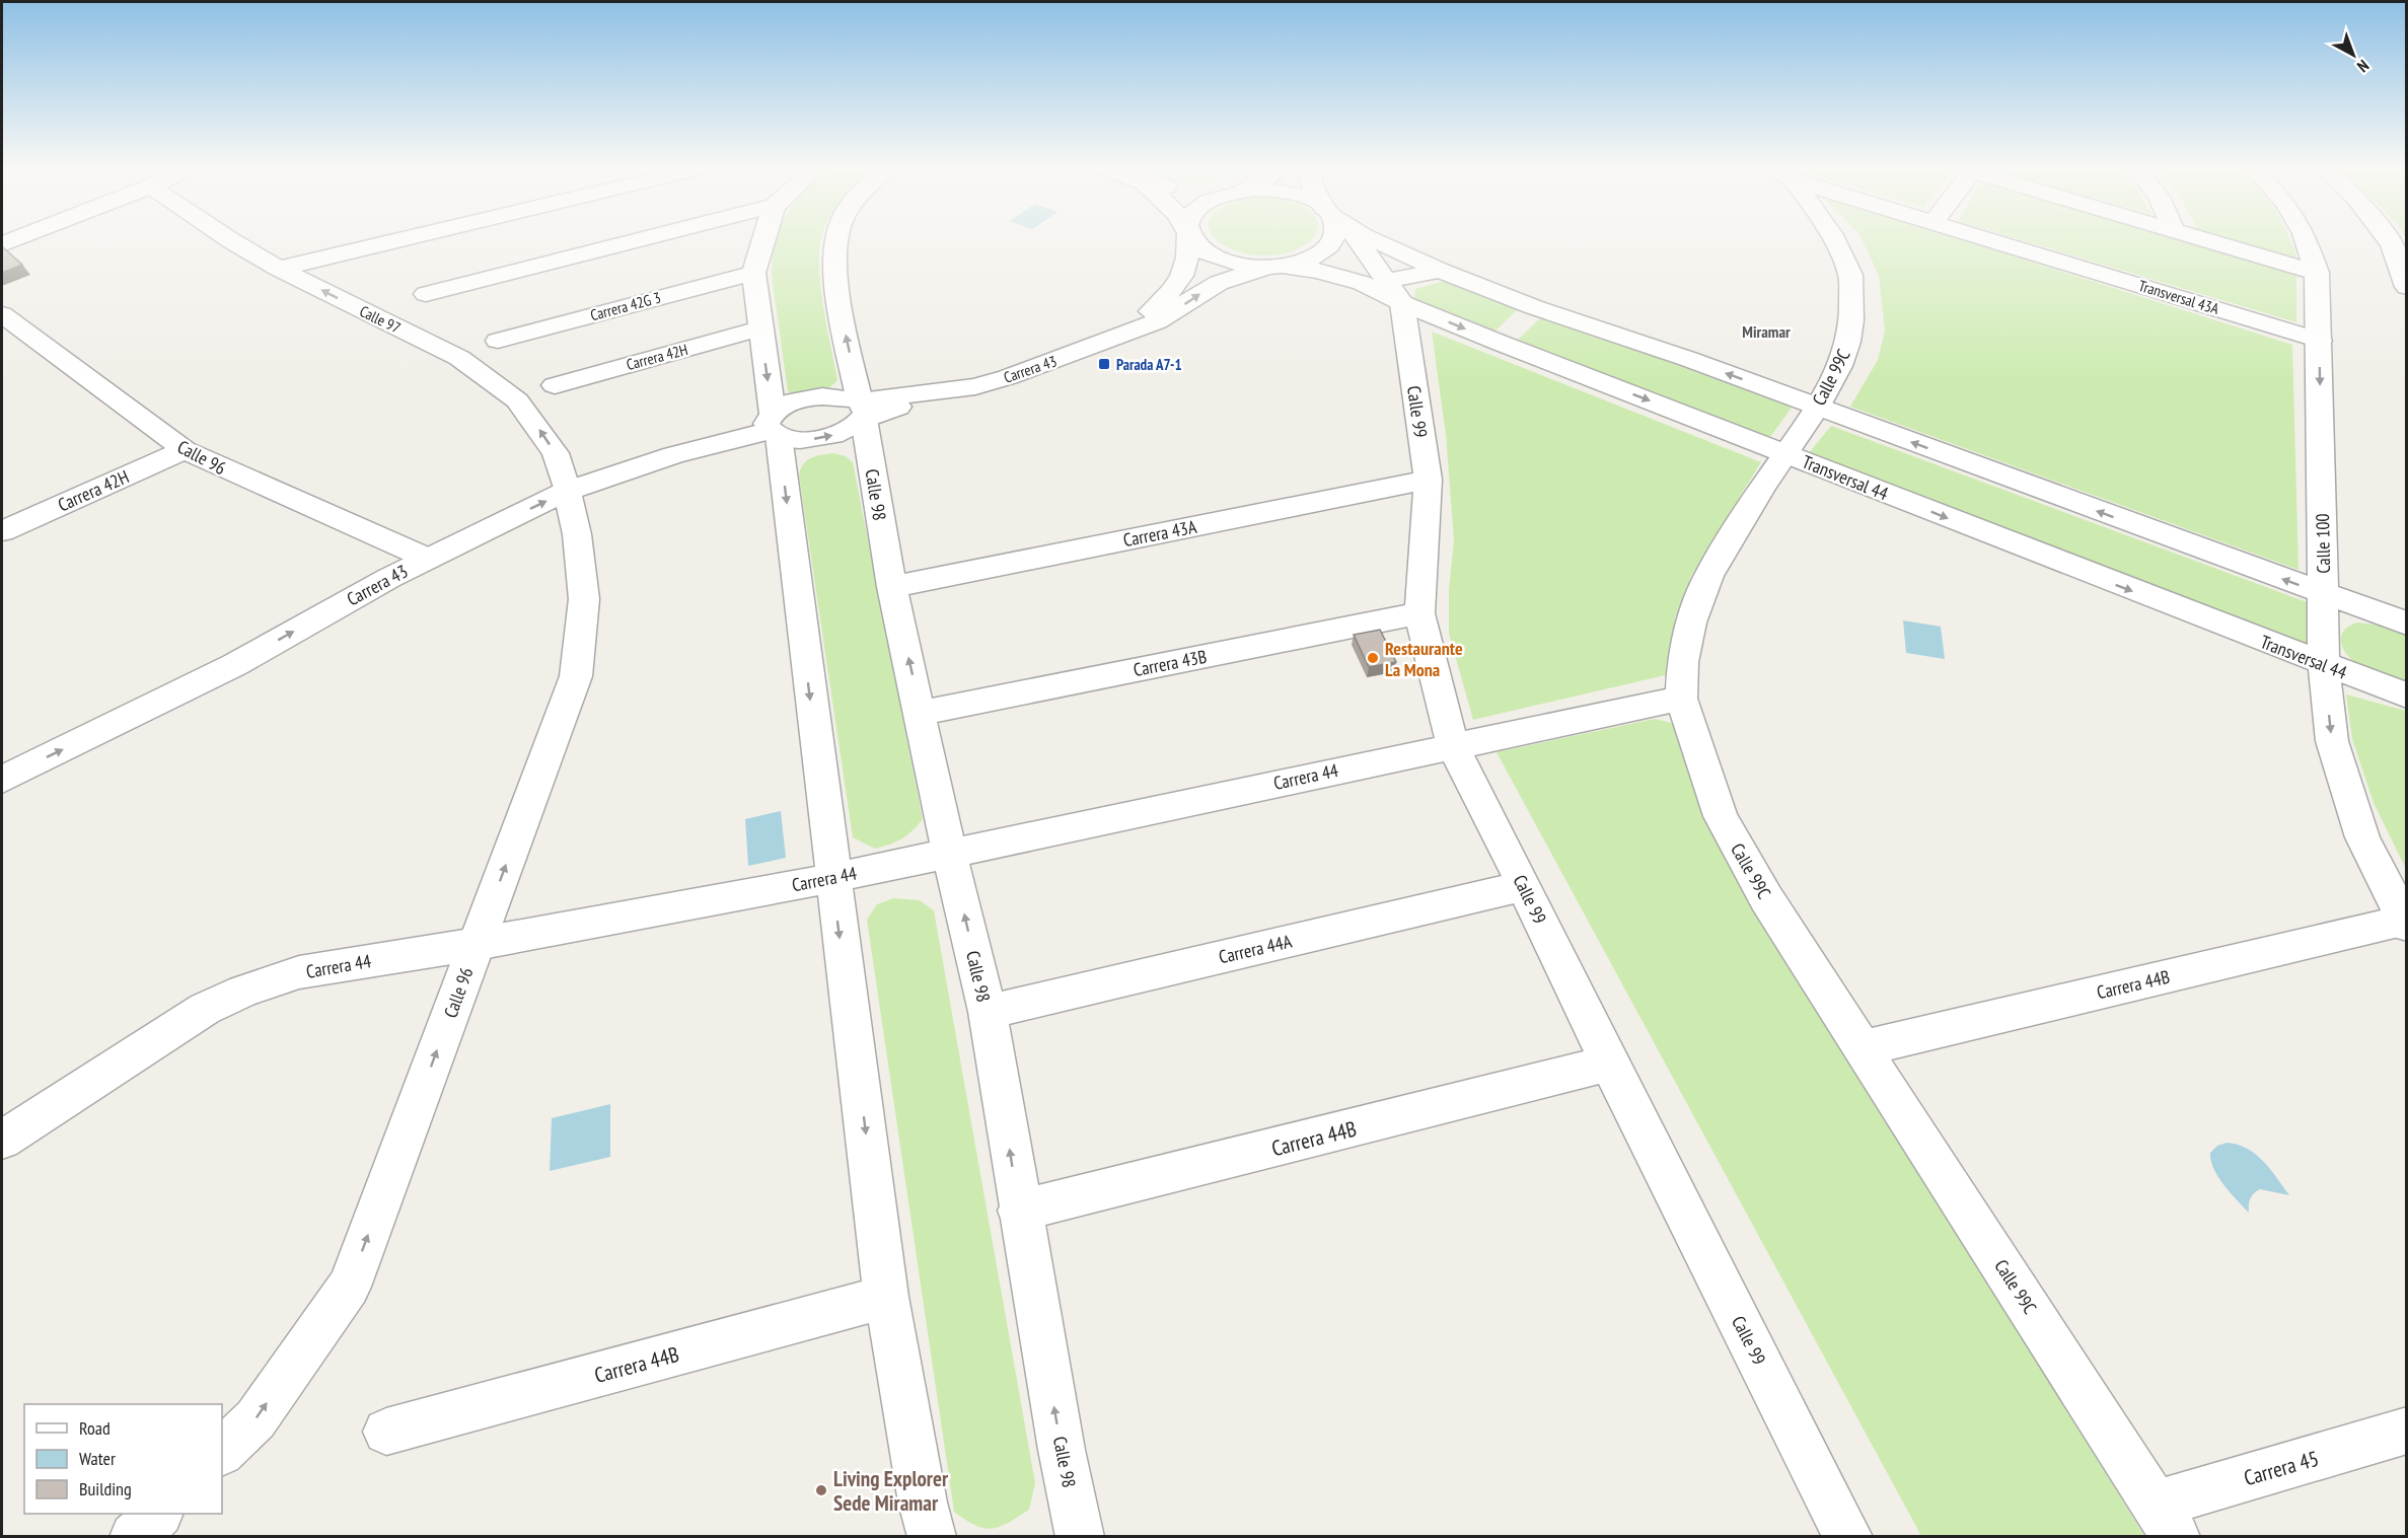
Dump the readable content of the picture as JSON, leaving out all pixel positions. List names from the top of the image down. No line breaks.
{"streets":{"street":["Transversal 43A","Carrera 42G 3","Calle 97","Carrera 42H","Carrera 43","Calle 99C","Calle 99","Calle 96","Transversal 44","Calle 98","Carrera 43A","Calle 100","Carrera 43B","Carrera 44","Carrera 44A","Carrera 44B","Carrera 45"]},"crossings":[["Transversal 43A","Calle 100"],["Calle 97","Carrera 43"],["Calle 97","Calle 96"],["Carrera 42H","Calle 96"],["Carrera 43","Calle 96"],["Carrera 43","Transversal 44"],["Carrera 43","Calle 98"],["Calle 99C","Transversal 44"],["Calle 99C","Carrera 44"],["Calle 99C","Carrera 44B"],["Calle 99C","Carrera 45"],["Calle 99","Transversal 44"],["Calle 99","Carrera 43A"],["Calle 99","Carrera 43B"],["Calle 99","Carrera 44"],["Calle 99","Carrera 44A"],["Calle 99","Carrera 44B"],["Calle 96","Carrera 44"],["Transversal 44","Calle 100"],["Calle 98","Carrera 43A"],["Calle 98","Carrera 43B"],["Calle 98","Carrera 44"],["Calle 98","Carrera 44A"],["Calle 98","Carrera 44B"],["Calle 100","Carrera 44B"]],"one_way":["Calle 97","Carrera 43","Calle 96","Calle 100"],"districts":["Miramar"],"places":{"transit":["Parada A7-1"],"other":["Restaurante La Mona","Living Explorer Sede Miramar"]},"legend":["Road","Water","Building"],"north":"bottom right"}
